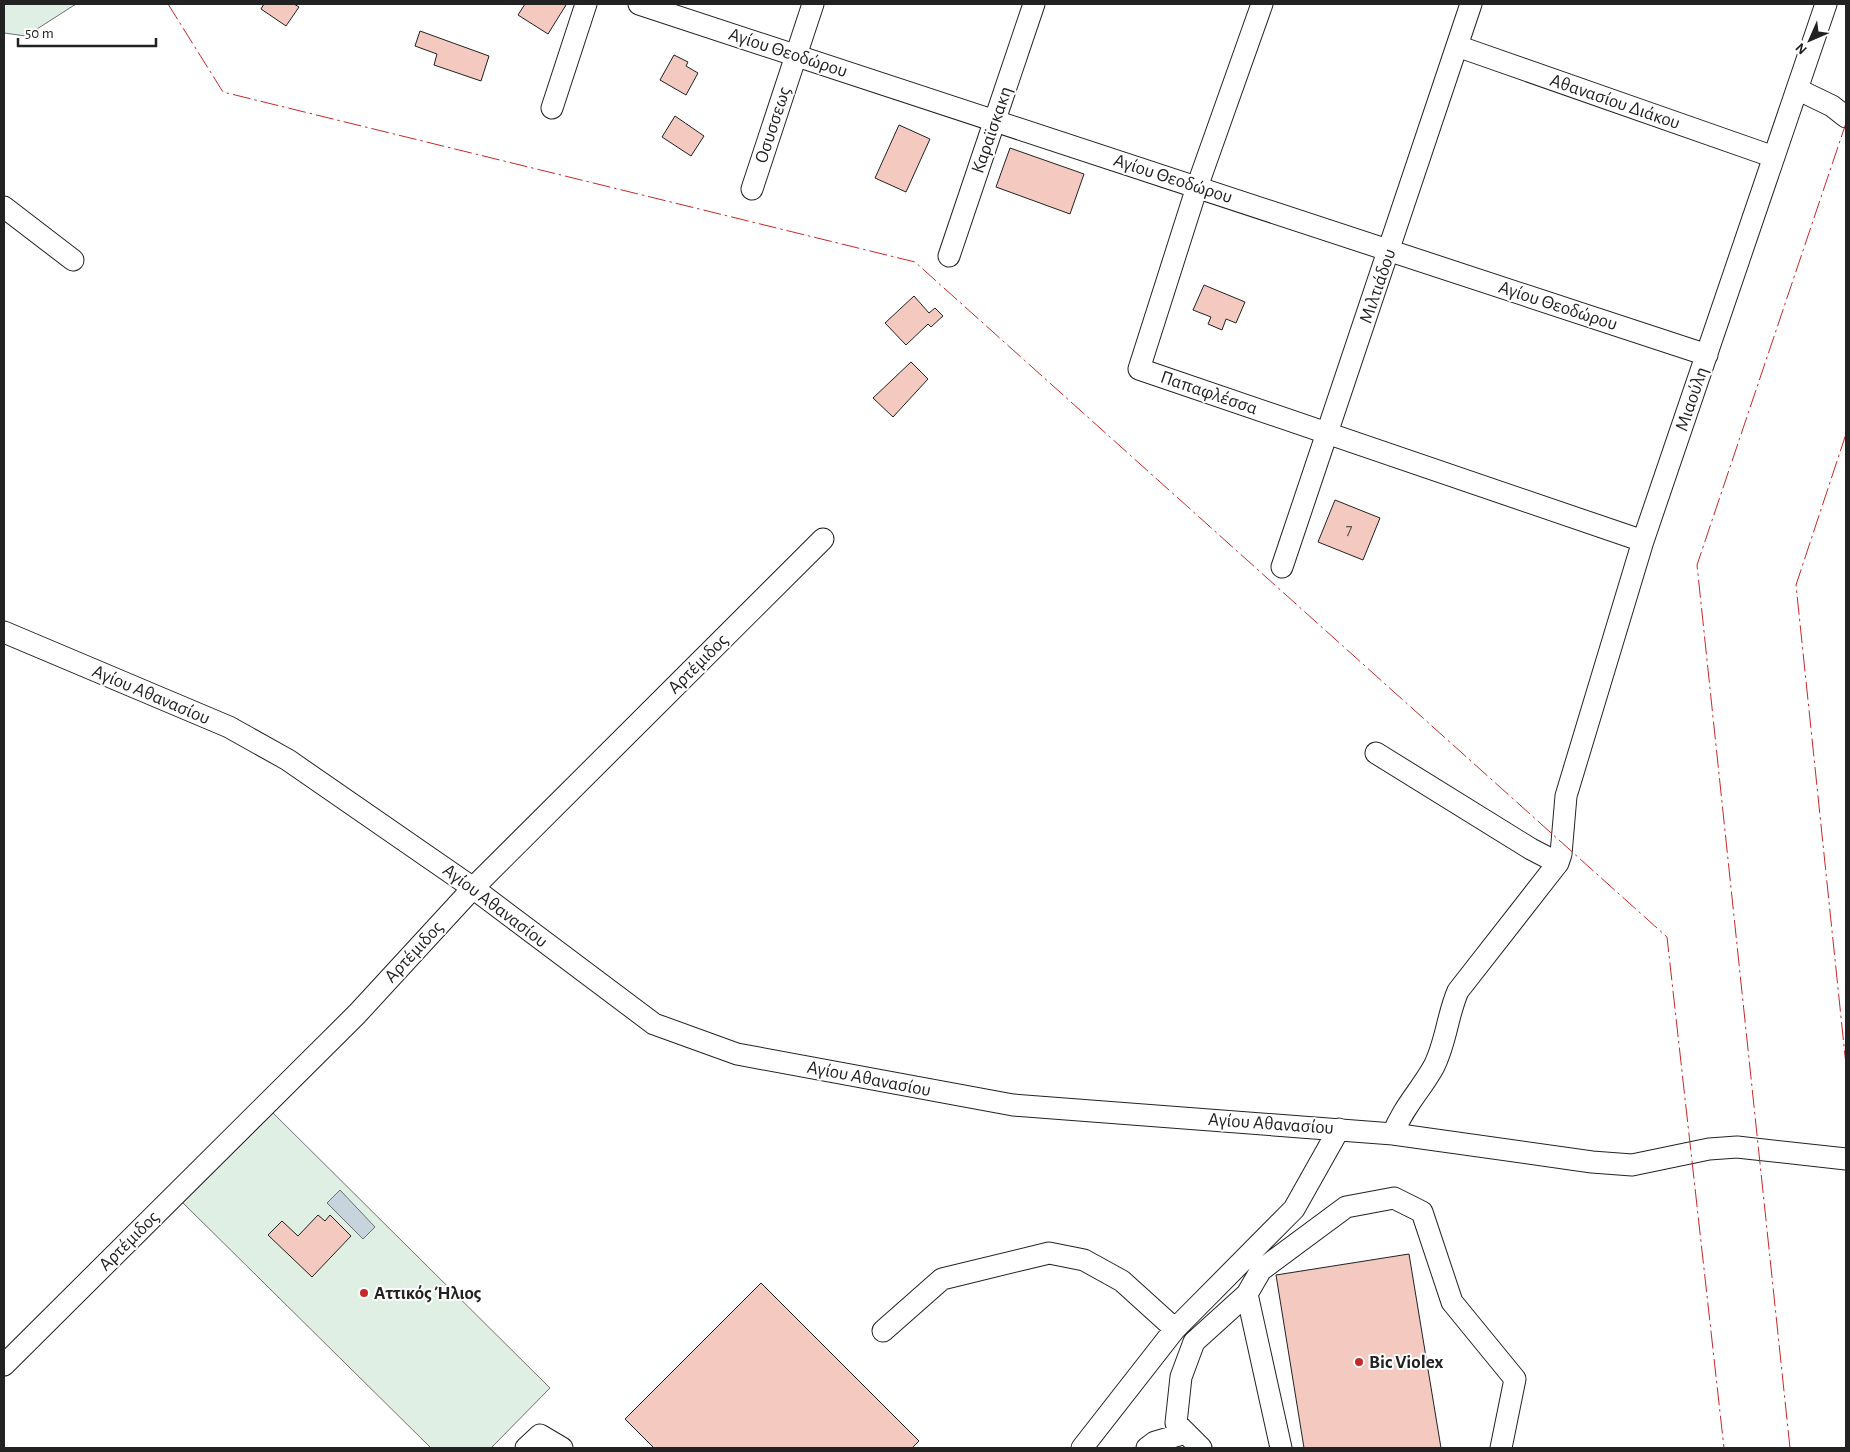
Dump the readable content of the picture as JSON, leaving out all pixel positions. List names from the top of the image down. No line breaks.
{"streets":{"street":["Αγίου Θεοδώρου","Αθανασίου Διάκου","Οσυσσεως","Καραϊσκακη","Μιλτιάδου","Παπαφλέσσα","Μιαούλη","Αρτέμιδος","Αγίου Αθανασίου"]},"crossings":[["Αγίου Θεοδώρου","Οσυσσεως"],["Αγίου Θεοδώρου","Καραϊσκακη"],["Αγίου Θεοδώρου","Μιλτιάδου"],["Αγίου Θεοδώρου","Παπαφλέσσα"],["Αγίου Θεοδώρου","Μιαούλη"],["Αθανασίου Διάκου","Μιλτιάδου"],["Αθανασίου Διάκου","Μιαούλη"],["Μιλτιάδου","Παπαφλέσσα"],["Παπαφλέσσα","Μιαούλη"],["Αρτέμιδος","Αγίου Αθανασίου"]],"places":["Αττικός Ήλιος","Bic Violex"],"house_numbers":["7"],"scale_bar":"50 m","north":"bottom left"}
